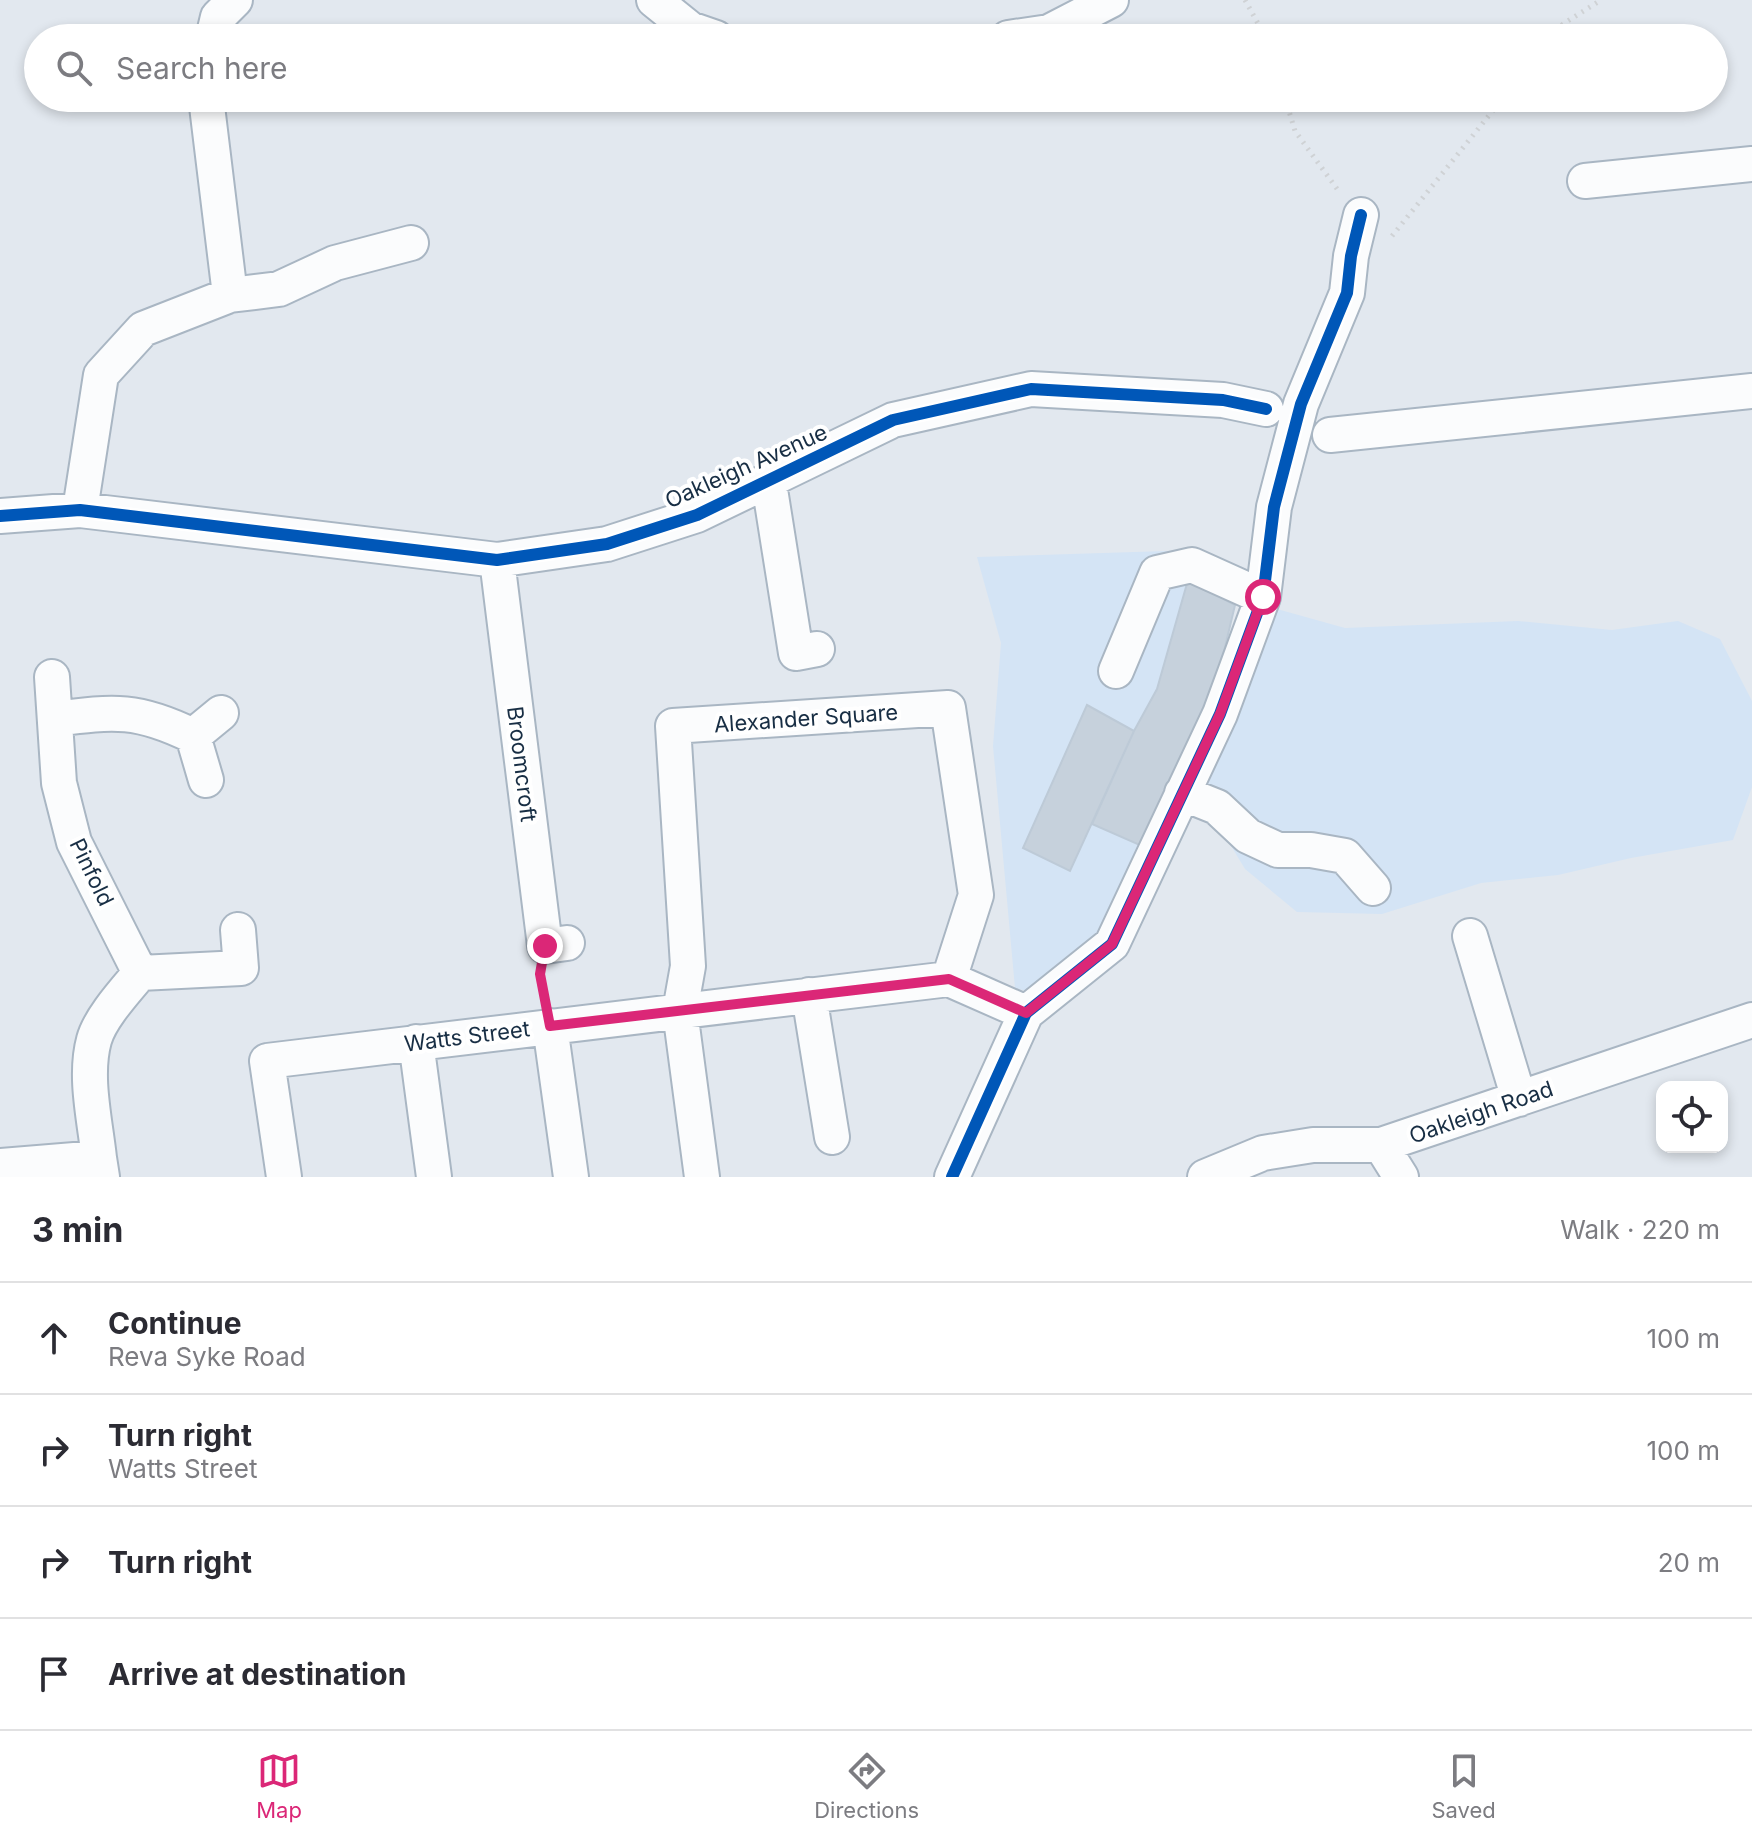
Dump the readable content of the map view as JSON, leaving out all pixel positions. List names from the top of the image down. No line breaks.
{"streets":{"street":["Oakleigh Avenue","Alexander Square","Broomcroft","Pinfold","Watts Street","Oakleigh Road"]},"crossings":[["Oakleigh Avenue","Broomcroft"],["Alexander Square","Watts Street"]],"page":{"search":"Search here","heading":["3 min","Walk · 220 m"],"list":[["Continue","Reva Syke Road","100 m"],["Turn right","Watts Street","100 m"],["Turn right","20 m"],"Arrive at destination"],"nav":["Map","Directions","Saved"]}}
